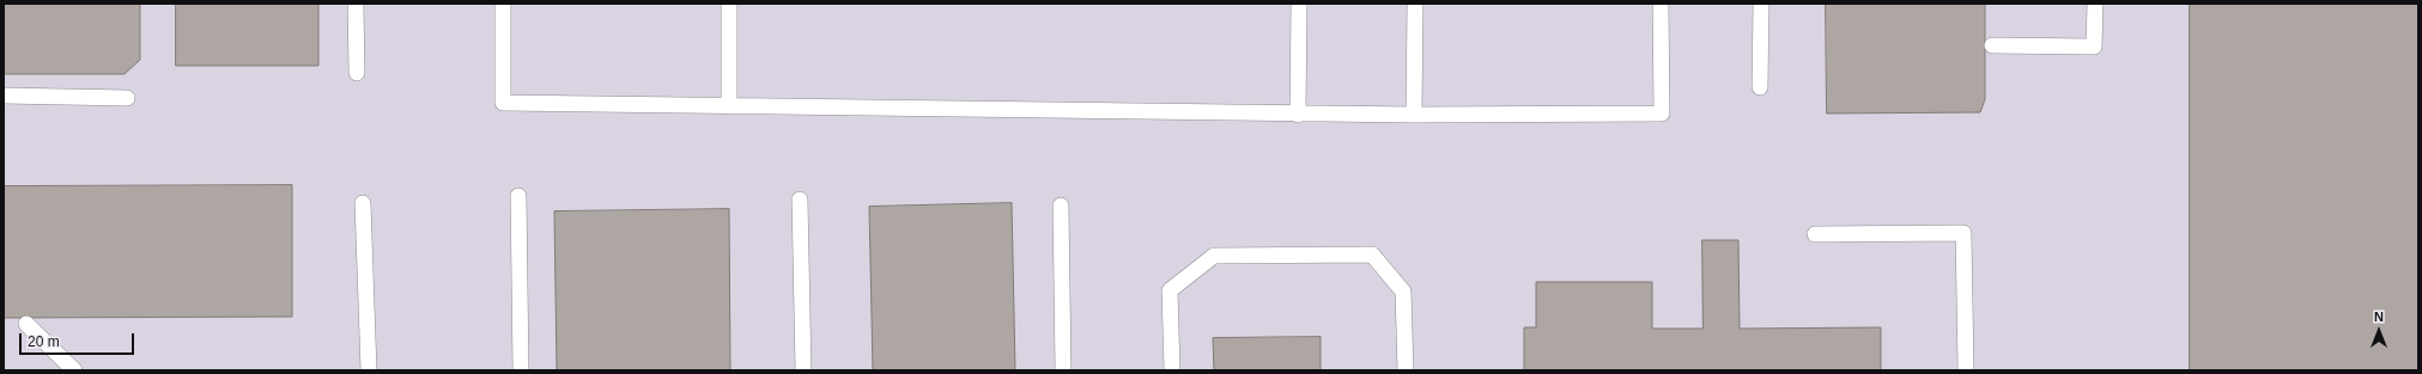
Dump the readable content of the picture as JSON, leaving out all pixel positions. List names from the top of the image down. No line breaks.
{"scale_bar":"20 m","north":"top"}
